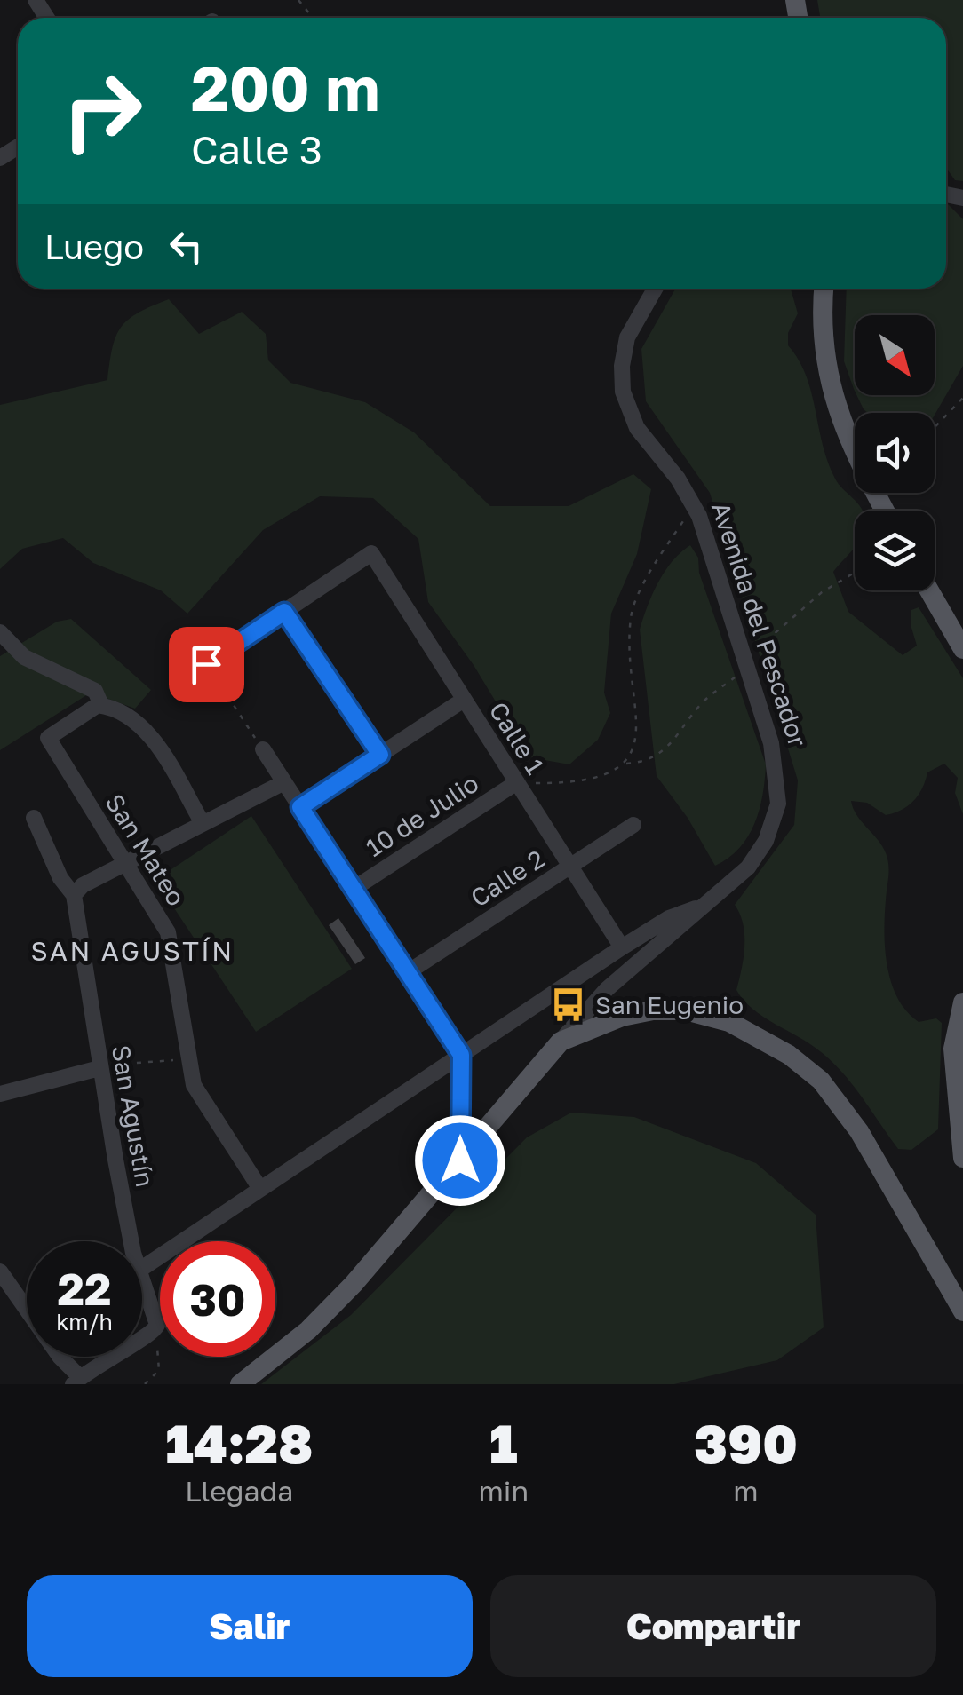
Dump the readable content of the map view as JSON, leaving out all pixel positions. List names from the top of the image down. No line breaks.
{"streets":{"main road":["Avenida del Pescador"],"street":["Calle 1","10 de Julio","San Mateo","Calle 2","San Agustín"]},"crossings":[["Calle 1","10 de Julio"],["Calle 1","Calle 2"]],"districts":["SAN AGUSTÍN"],"places":{"bus stop":["San Eugenio"]},"north":"bottom right","page":{"turn":["200 m","Calle 3"],"then":"Luego","speed":"22 km/h","limit":"30","eta":["14:28","Llegada","1","min","390","m"],"buttons":["Salir","Compartir"]}}
